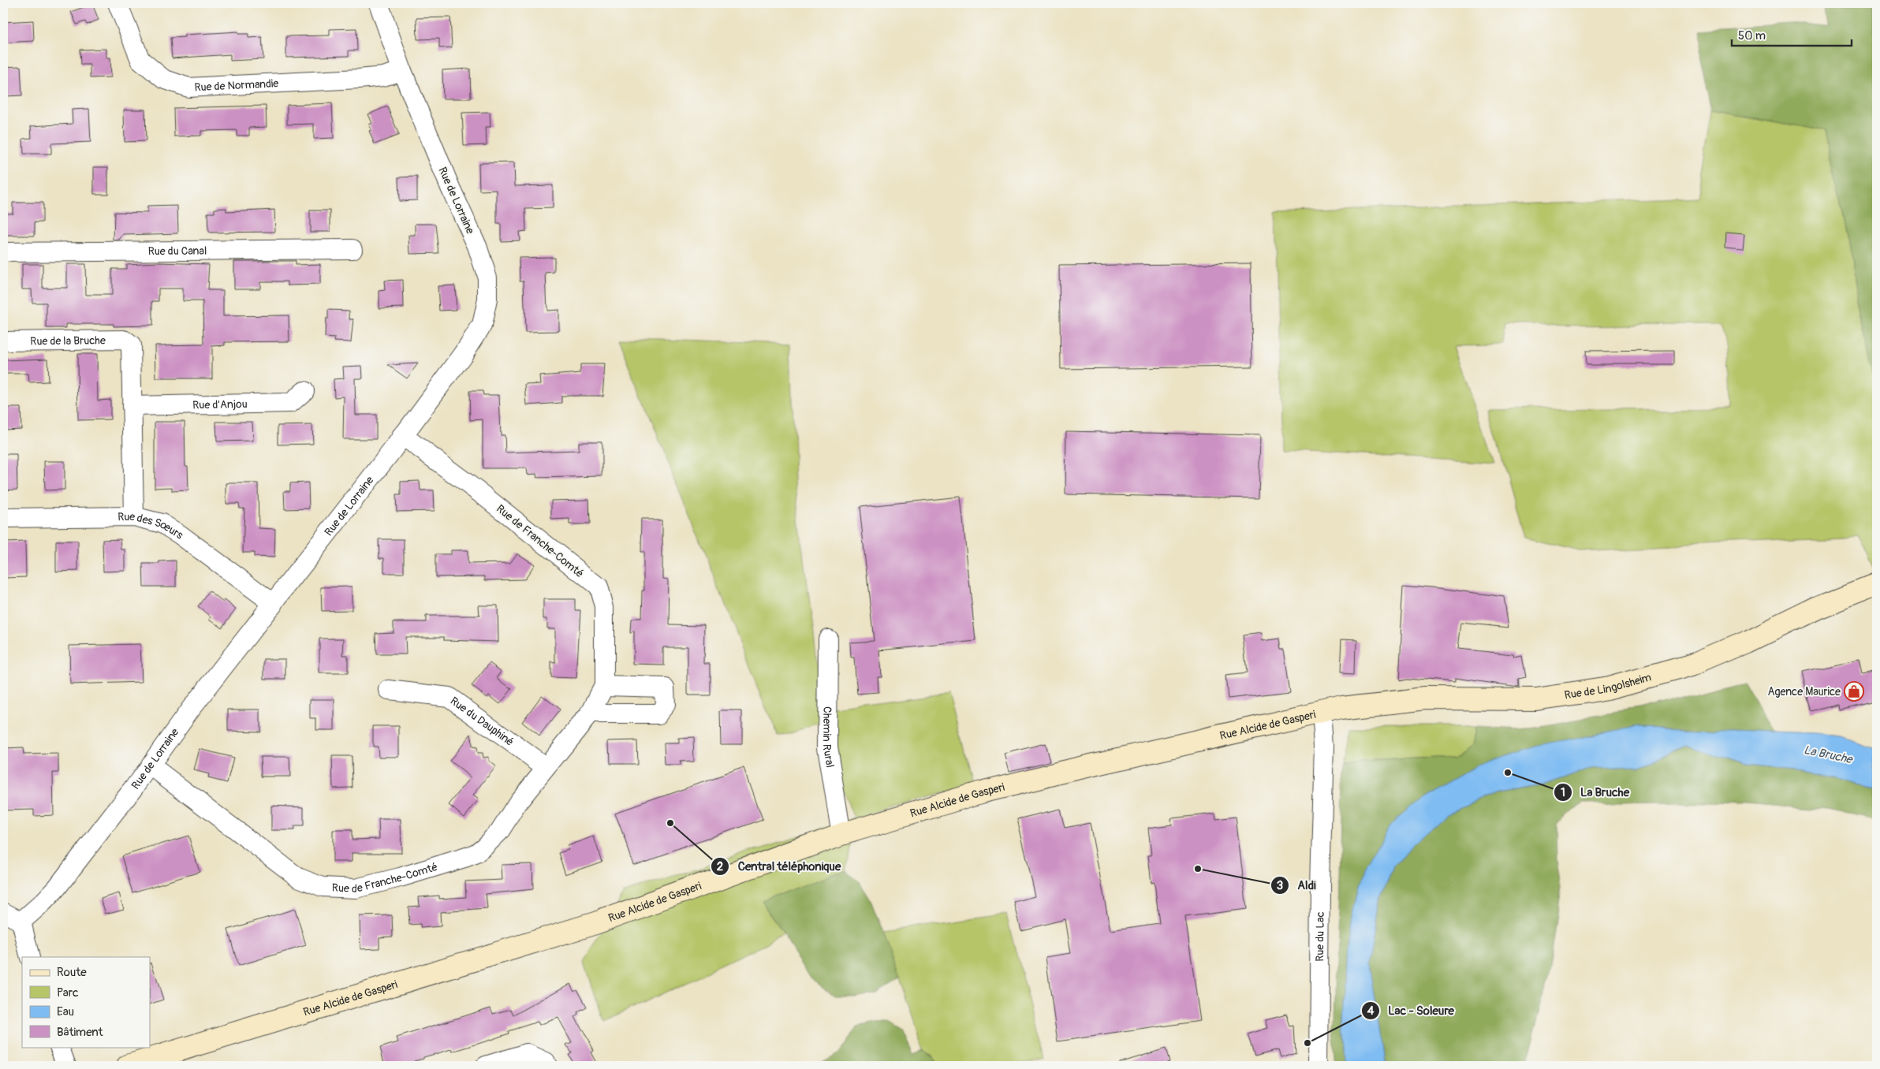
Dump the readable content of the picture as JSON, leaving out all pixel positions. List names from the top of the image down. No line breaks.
{"streets":{"main road":["Rue de Lingolsheim","Rue Alcide de Gasperi"],"street":["Rue de Normandie","Rue de Lorraine","Rue du Canal","Rue de la Bruche","Rue d'Anjou","Rue des Sœurs","Rue de Franche-Comté","Rue du Dauphiné","Chemin Rural","Rue du Lac"]},"crossings":[["Rue de Normandie","Rue de Lorraine"],["Rue de Lorraine","Rue des Sœurs"],["Rue de Lorraine","Rue de Franche-Comté"],["Rue de la Bruche","Rue d'Anjou"],["Rue de Franche-Comté","Rue du Dauphiné"],["Rue de Lingolsheim","Rue Alcide de Gasperi"],["Rue de Lingolsheim","Rue du Lac"],["Rue Alcide de Gasperi","Chemin Rural"],["Rue Alcide de Gasperi","Rue du Lac"]],"water":["La Bruche"],"places":{"shop":["Agence Maurice"],"other":["La Bruche","Central téléphonique","Aldi","Lac - Soleure"]},"legend":["Route","Parc","Eau","Bâtiment"],"scale_bar":"50 m"}
